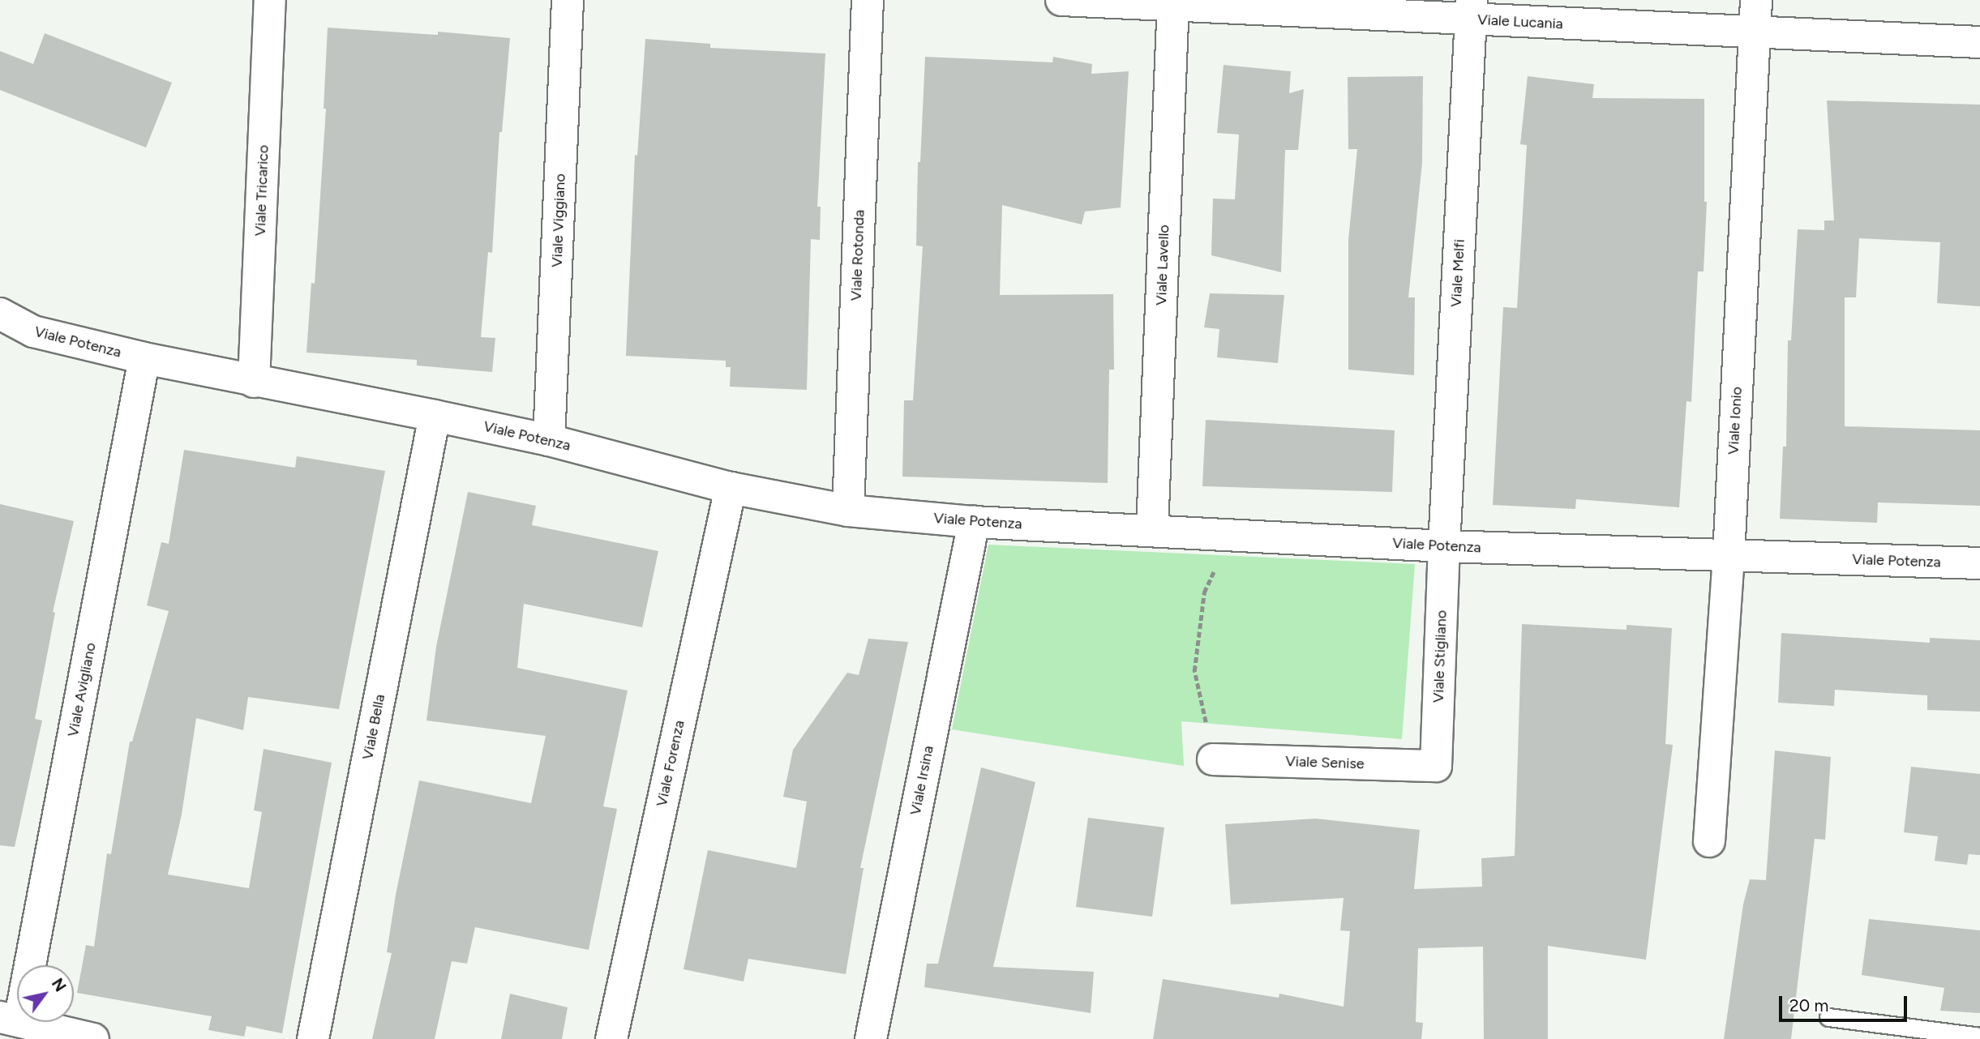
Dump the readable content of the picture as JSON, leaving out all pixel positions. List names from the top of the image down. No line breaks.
{"streets":{"street":["Viale Lucania","Viale Tricarico","Viale Viggiano","Viale Rotonda","Viale Lavello","Viale Melfi","Viale Potenza","Viale Ionio","Viale Stigliano","Viale Avigliano","Viale Bella","Viale Senise","Viale Forenza","Viale Irsina"]},"crossings":[["Viale Lucania","Viale Lavello"],["Viale Lucania","Viale Melfi"],["Viale Lucania","Viale Ionio"],["Viale Tricarico","Viale Potenza"],["Viale Viggiano","Viale Potenza"],["Viale Rotonda","Viale Potenza"],["Viale Lavello","Viale Potenza"],["Viale Melfi","Viale Potenza"],["Viale Melfi","Viale Stigliano"],["Viale Potenza","Viale Ionio"],["Viale Potenza","Viale Stigliano"],["Viale Potenza","Viale Avigliano"],["Viale Potenza","Viale Bella"],["Viale Potenza","Viale Forenza"],["Viale Potenza","Viale Irsina"],["Viale Stigliano","Viale Senise"]],"scale_bar":"20 m","north":"top right"}
